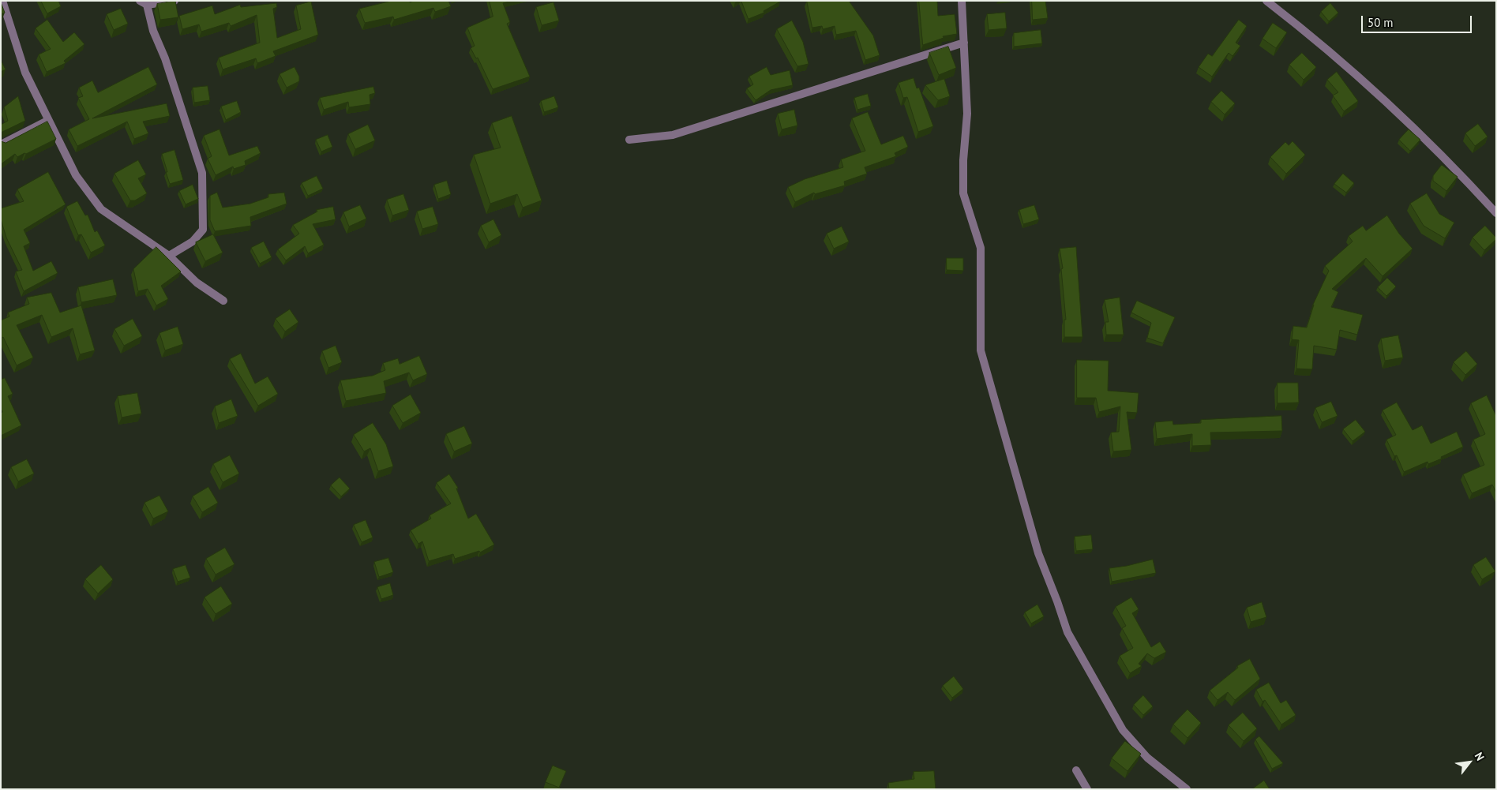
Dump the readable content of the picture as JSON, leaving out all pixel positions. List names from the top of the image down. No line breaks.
{"scale_bar":"50 m","north":"top right"}
